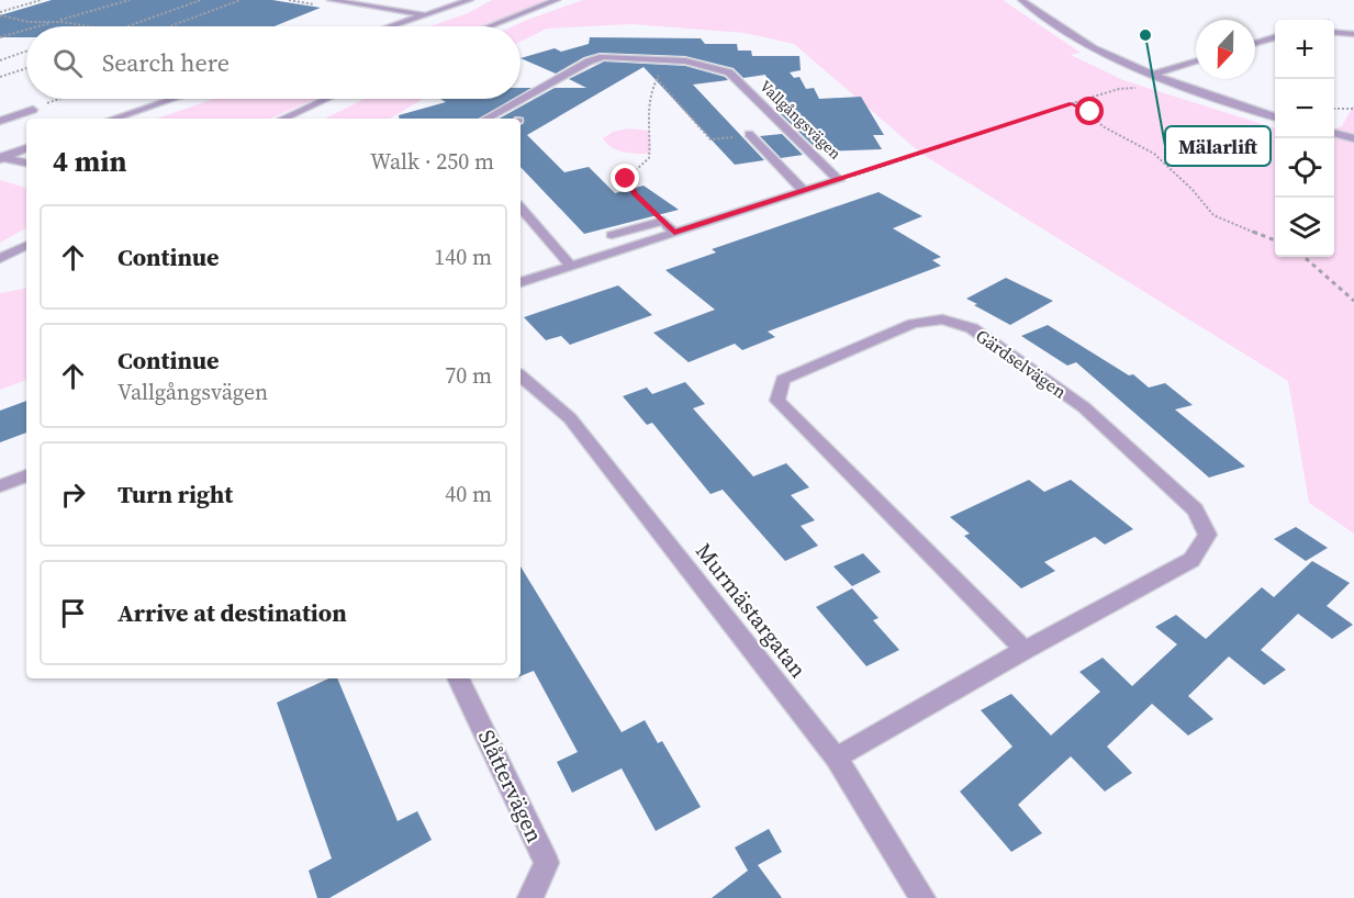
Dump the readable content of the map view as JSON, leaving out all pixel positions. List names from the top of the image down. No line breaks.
{"streets":{"street":["Vallgångsvägen","Gärdselvägen","Murmästargatan","Slåttervägen"]},"crossings":[["Gärdselvägen","Murmästargatan"]],"places":["Mälarlift"],"north":"bottom","page":{"map_buttons":["+","−"],"search":"Search here","heading":["4 min","Walk · 250 m"],"list":[["Continue","140 m"],["Continue","Vallgångsvägen","70 m"],["Turn right","40 m"],"Arrive at destination"]}}
